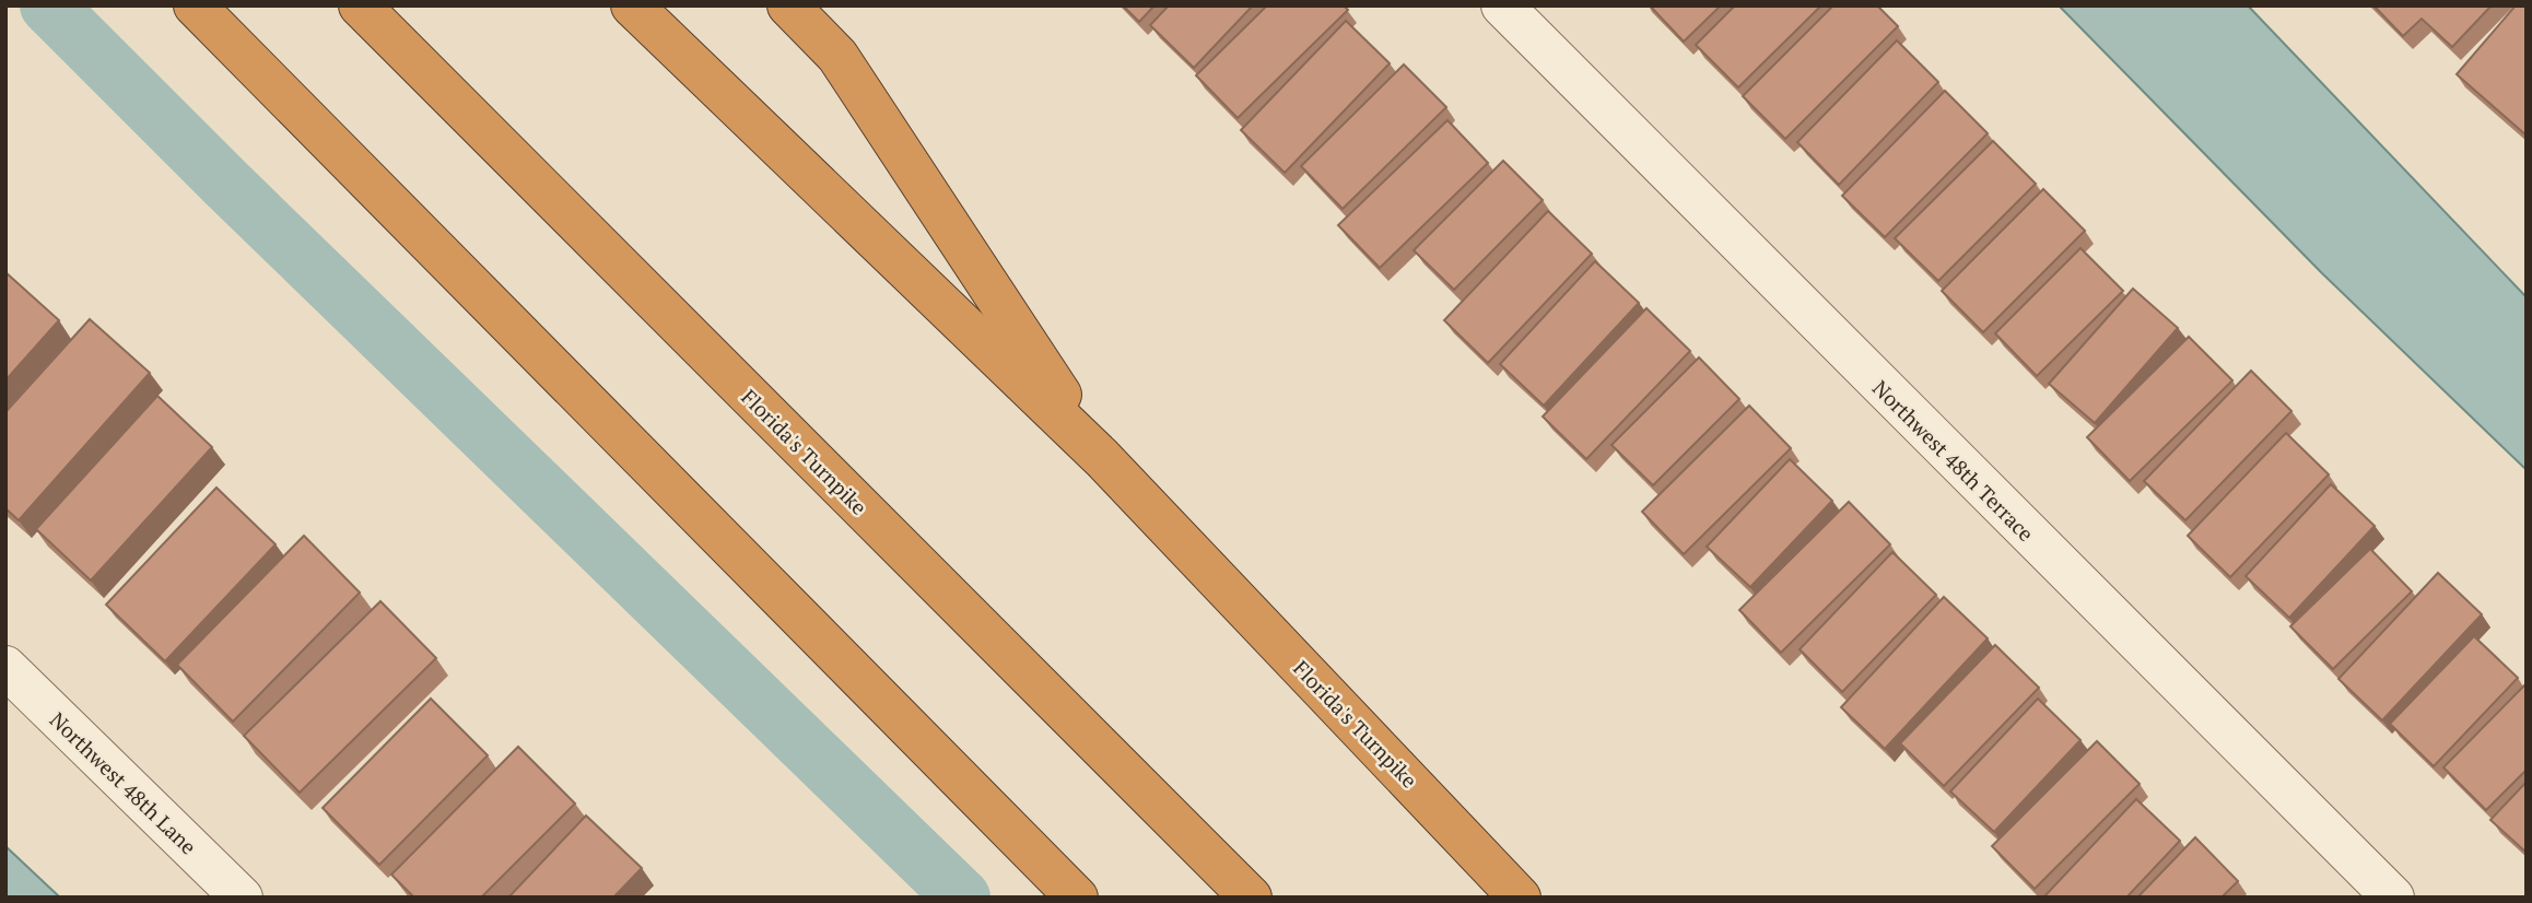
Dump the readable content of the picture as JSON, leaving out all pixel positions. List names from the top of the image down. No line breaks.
{"streets":{"highway":["Florida's Turnpike"],"street":["Northwest 48th Terrace","Northwest 48th Lane"]}}
